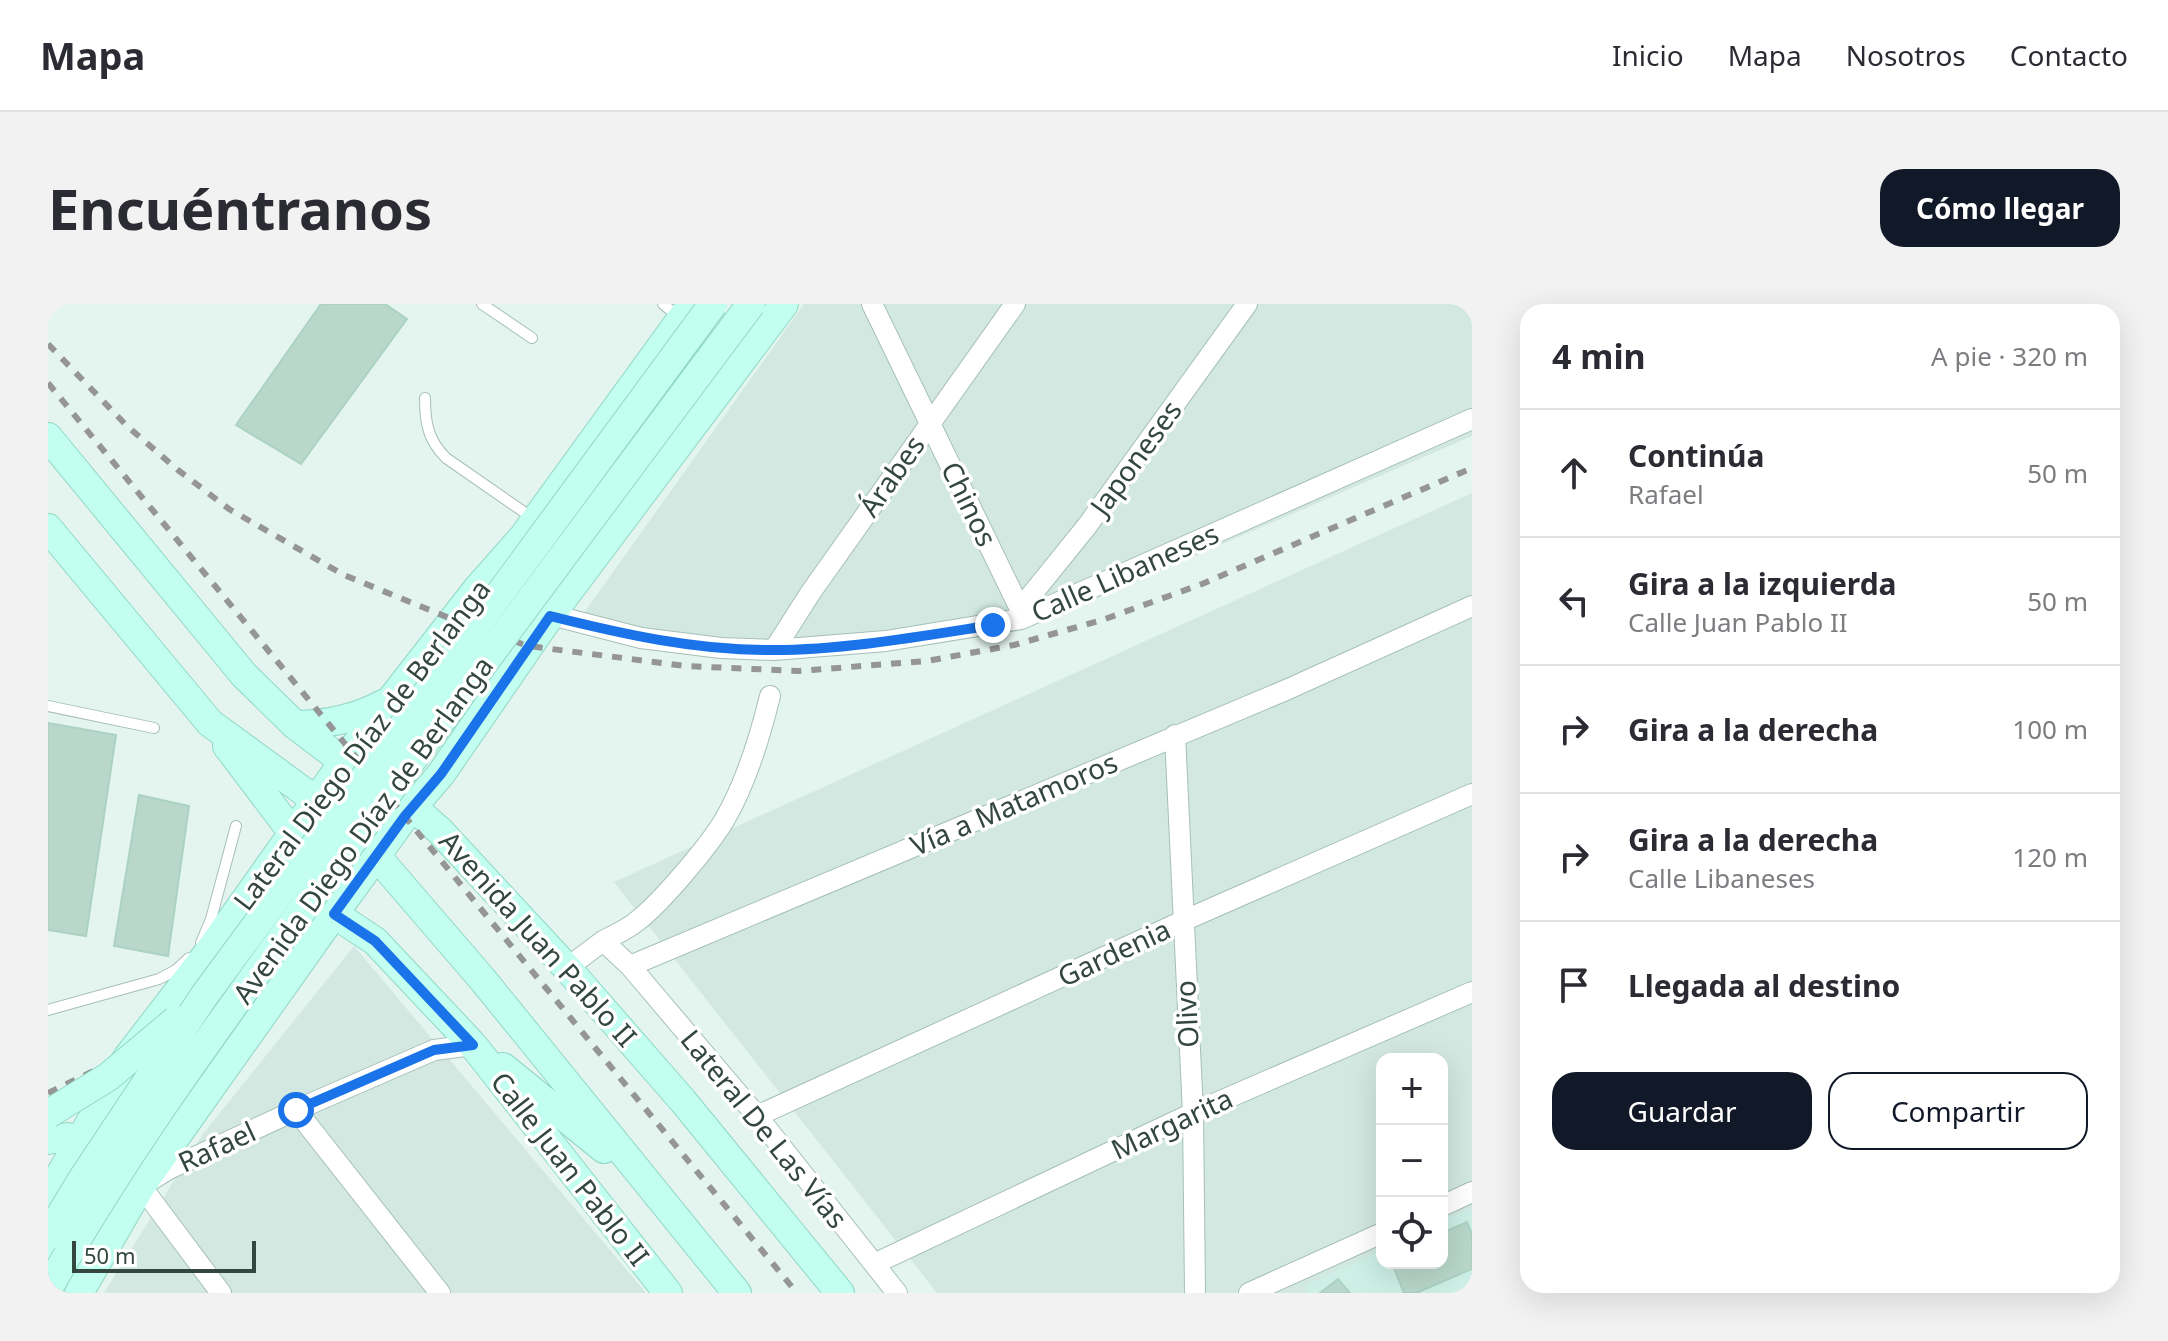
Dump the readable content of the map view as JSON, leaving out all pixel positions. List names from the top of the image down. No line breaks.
{"streets":{"main road":["Lateral Diego Díaz de Berlanga","Avenida Diego Díaz de Berlanga","Avenida Juan Pablo II","Calle Juan Pablo II"],"street":["Japoneses","Árabes","Chinos","Calle Libaneses","Vía a Matamoros","Gardenia","Olivo","Margarita","Lateral De Las Vías","Rafael"]},"crossings":[["Japoneses","Chinos"],["Japoneses","Calle Libaneses"],["Árabes","Chinos"],["Árabes","Calle Libaneses"],["Chinos","Calle Libaneses"],["Calle Libaneses","Lateral Diego Díaz de Berlanga"],["Lateral Diego Díaz de Berlanga","Avenida Juan Pablo II"],["Vía a Matamoros","Olivo"],["Vía a Matamoros","Lateral De Las Vías"],["Gardenia","Olivo"],["Gardenia","Lateral De Las Vías"],["Olivo","Margarita"],["Margarita","Lateral De Las Vías"],["Rafael","Calle Juan Pablo II"]],"scale_bar":"50 m","page":{"header":"Mapa","nav":["Inicio","Mapa","Nosotros","Contacto"],"buttons":["Cómo llegar",["Guardar","Compartir"]],"title":"Encuéntranos","heading":["4 min","A pie · 320 m"],"list":[["Continúa","Rafael","50 m"],["Gira a la izquierda","Calle Juan Pablo II","50 m"],["Gira a la derecha","100 m"],["Gira a la derecha","Calle Libaneses","120 m"],"Llegada al destino"],"map_buttons":["+","−"],"scale":"50 m"}}
